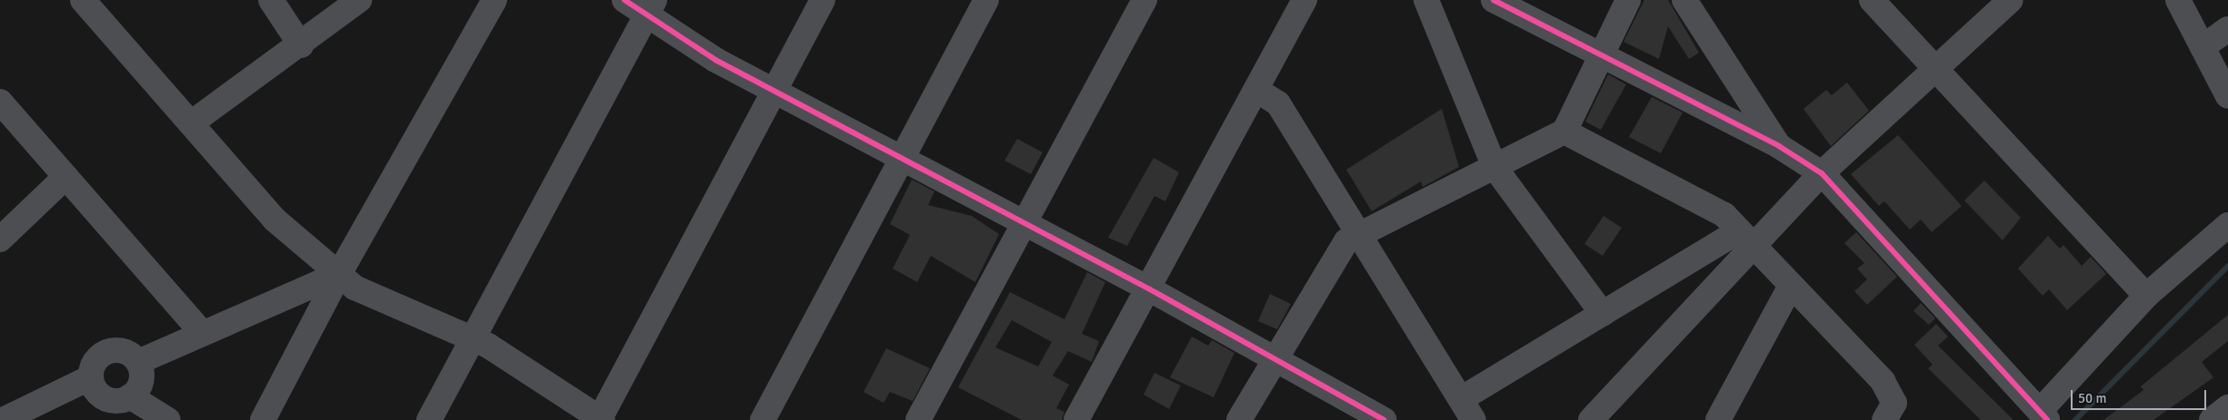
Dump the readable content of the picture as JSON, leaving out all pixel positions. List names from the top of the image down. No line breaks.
{"scale_bar":"50 m"}
